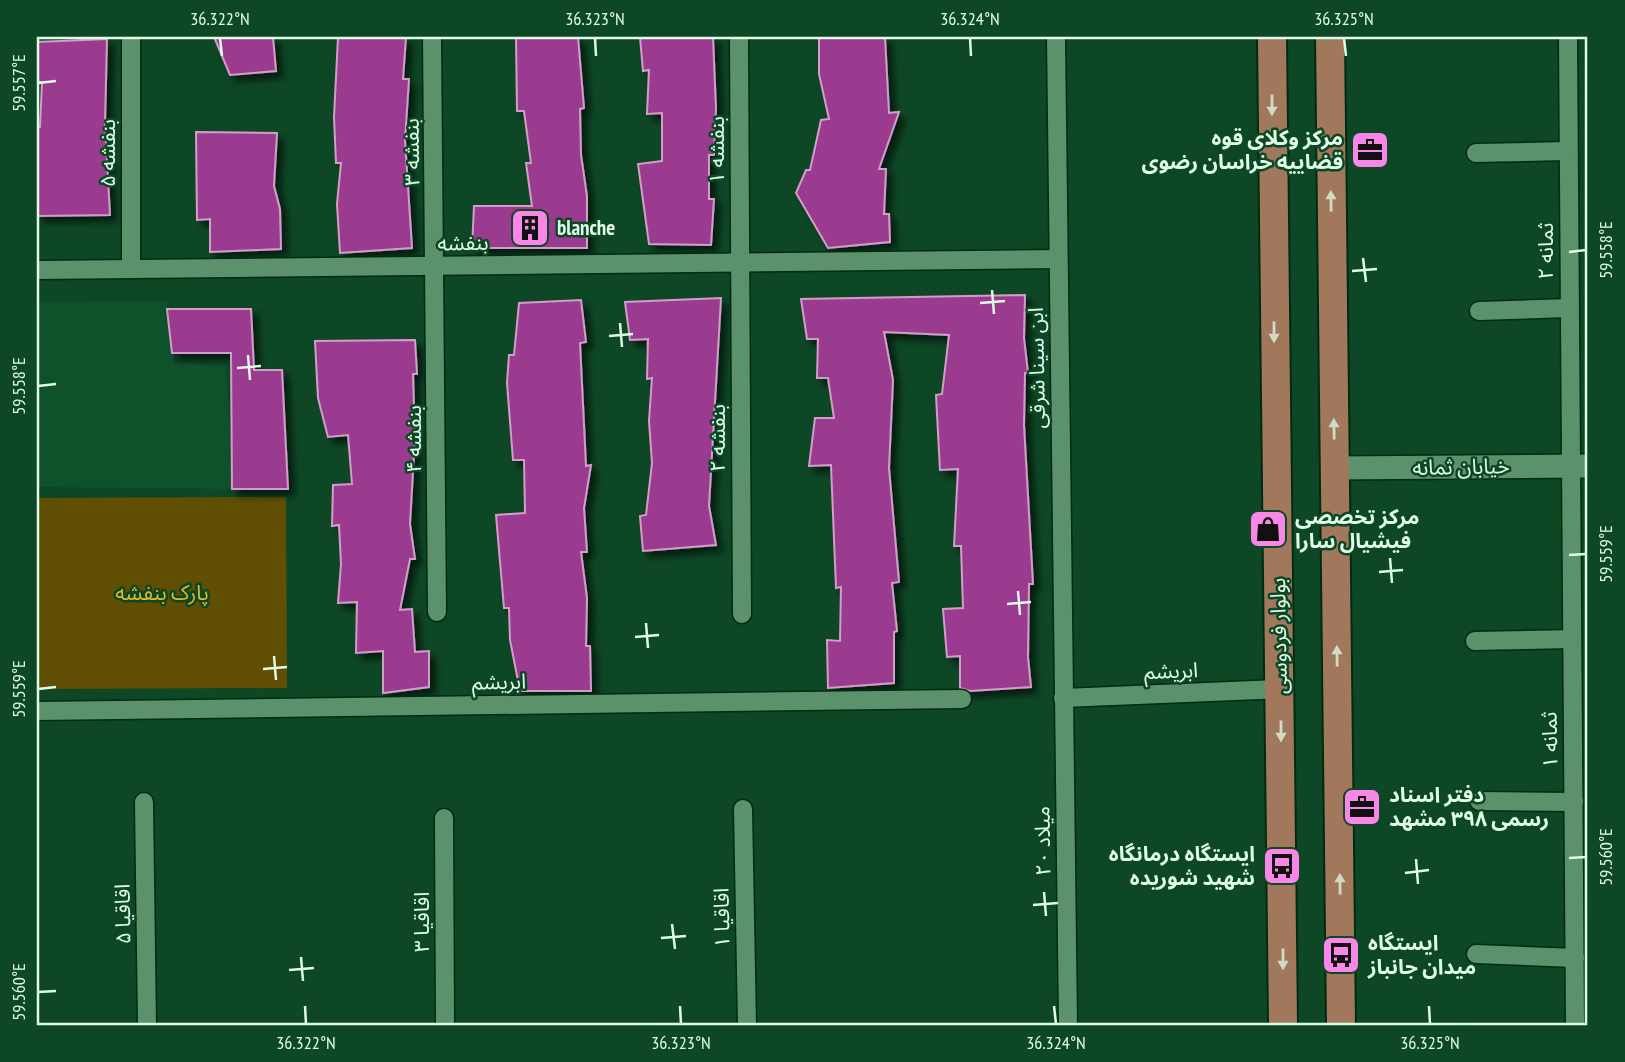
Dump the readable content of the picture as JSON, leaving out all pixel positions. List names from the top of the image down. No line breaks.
{"streets":{"main road":["بولوار فردوسی"],"street":["بنفشه ۱","بنفشه ۳","بنفشه ۵","بنفشه","ثمانه ۲","ابن سینا شرقی","بنفشه ۲","بنفشه ۴","خیابان ثمانه","ابریشم","ثمانه ۱","میلاد ۲۰","اقاقیا ۵","اقاقیا ۱","اقاقیا ۳"]},"crossings":[["بنفشه ۱","بنفشه"],["بنفشه ۱","بنفشه ۲"],["بنفشه ۳","بنفشه"],["بنفشه ۳","بنفشه ۴"],["بنفشه ۵","بنفشه"],["بنفشه","ابن سینا شرقی"],["بنفشه","بنفشه ۲"],["بنفشه","بنفشه ۴"],["ثمانه ۲","خیابان ثمانه"],["ثمانه ۲","ثمانه ۱"],["ابن سینا شرقی","ابریشم"],["ابن سینا شرقی","میلاد ۲۰"],["خیابان ثمانه","ثمانه ۱"],["بولوار فردوسی","ابریشم"],["ابریشم","میلاد ۲۰"]],"parks":["پارک بنفشه"],"places":{"office":["مرکز وکلای قوه قضاییه خراسان رضوی","دفتر اسناد رسمی ۳۹۸ مشهد"],"building":["blanche"],"shop":["مرکز تخصصی فیشیال سارا"],"bus stop":["ایستگاه درمانگاه شهید شوریده","ایستگاه میدان جانباز"]},"coordinates":["36.322°N","36.323°N","36.324°N","36.325°N","59.557°E","59.558°E","59.559°E","59.560°E"]}
